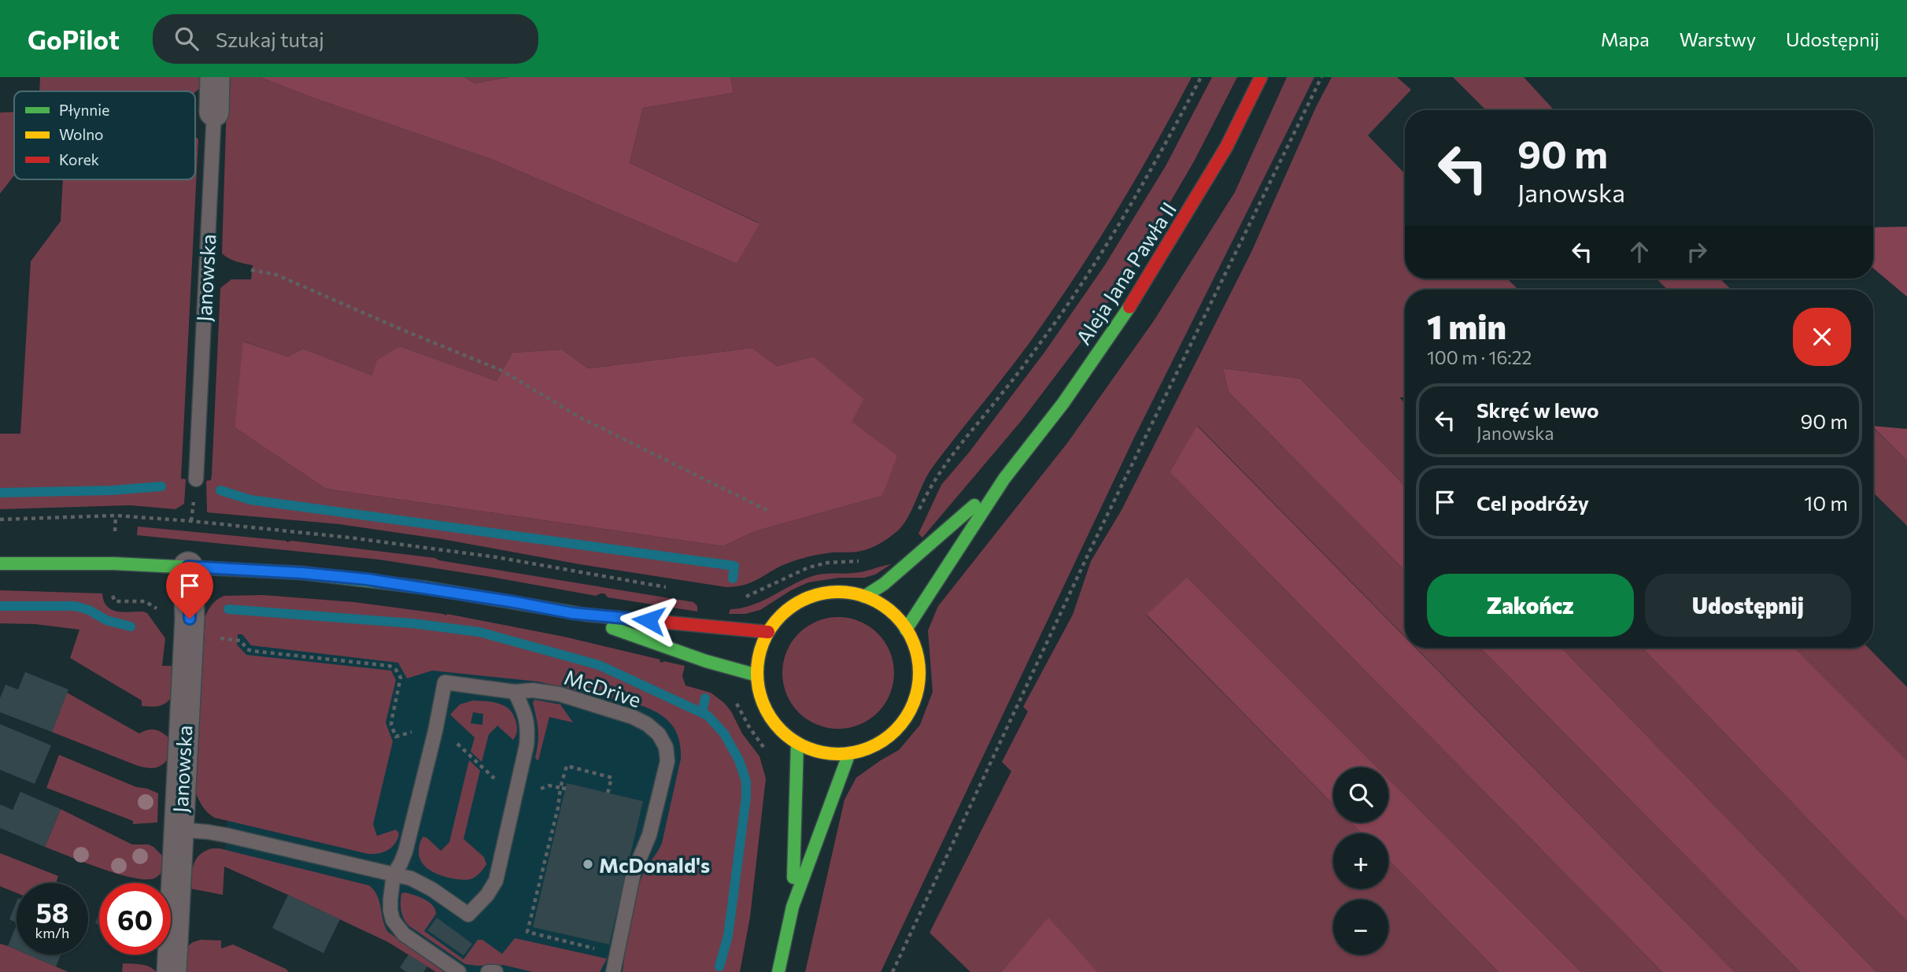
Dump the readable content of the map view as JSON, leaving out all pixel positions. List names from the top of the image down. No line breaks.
{"streets":{"main road":["Aleja Jana Pawła II"],"street":["Janowska"],"lane":["McDrive"]},"places":["McDonald's"],"legend":["Płynnie","Wolno","Korek"],"page":{"header":"GoPilot","search":"Szukaj tutaj","nav":["Mapa","Warstwy","Udostępnij"],"turn":["90 m","Janowska"],"heading":["1 min","100 m · 16:22"],"list":[{"name":"Skręć w lewo","note":"Janowska","value":"90 m"},{"name":"Cel podróży","value":"10 m"}],"buttons":["Zakończ","Udostępnij"],"map_buttons":["+","−"],"speed":"58 km/h","limit":"60"}}
